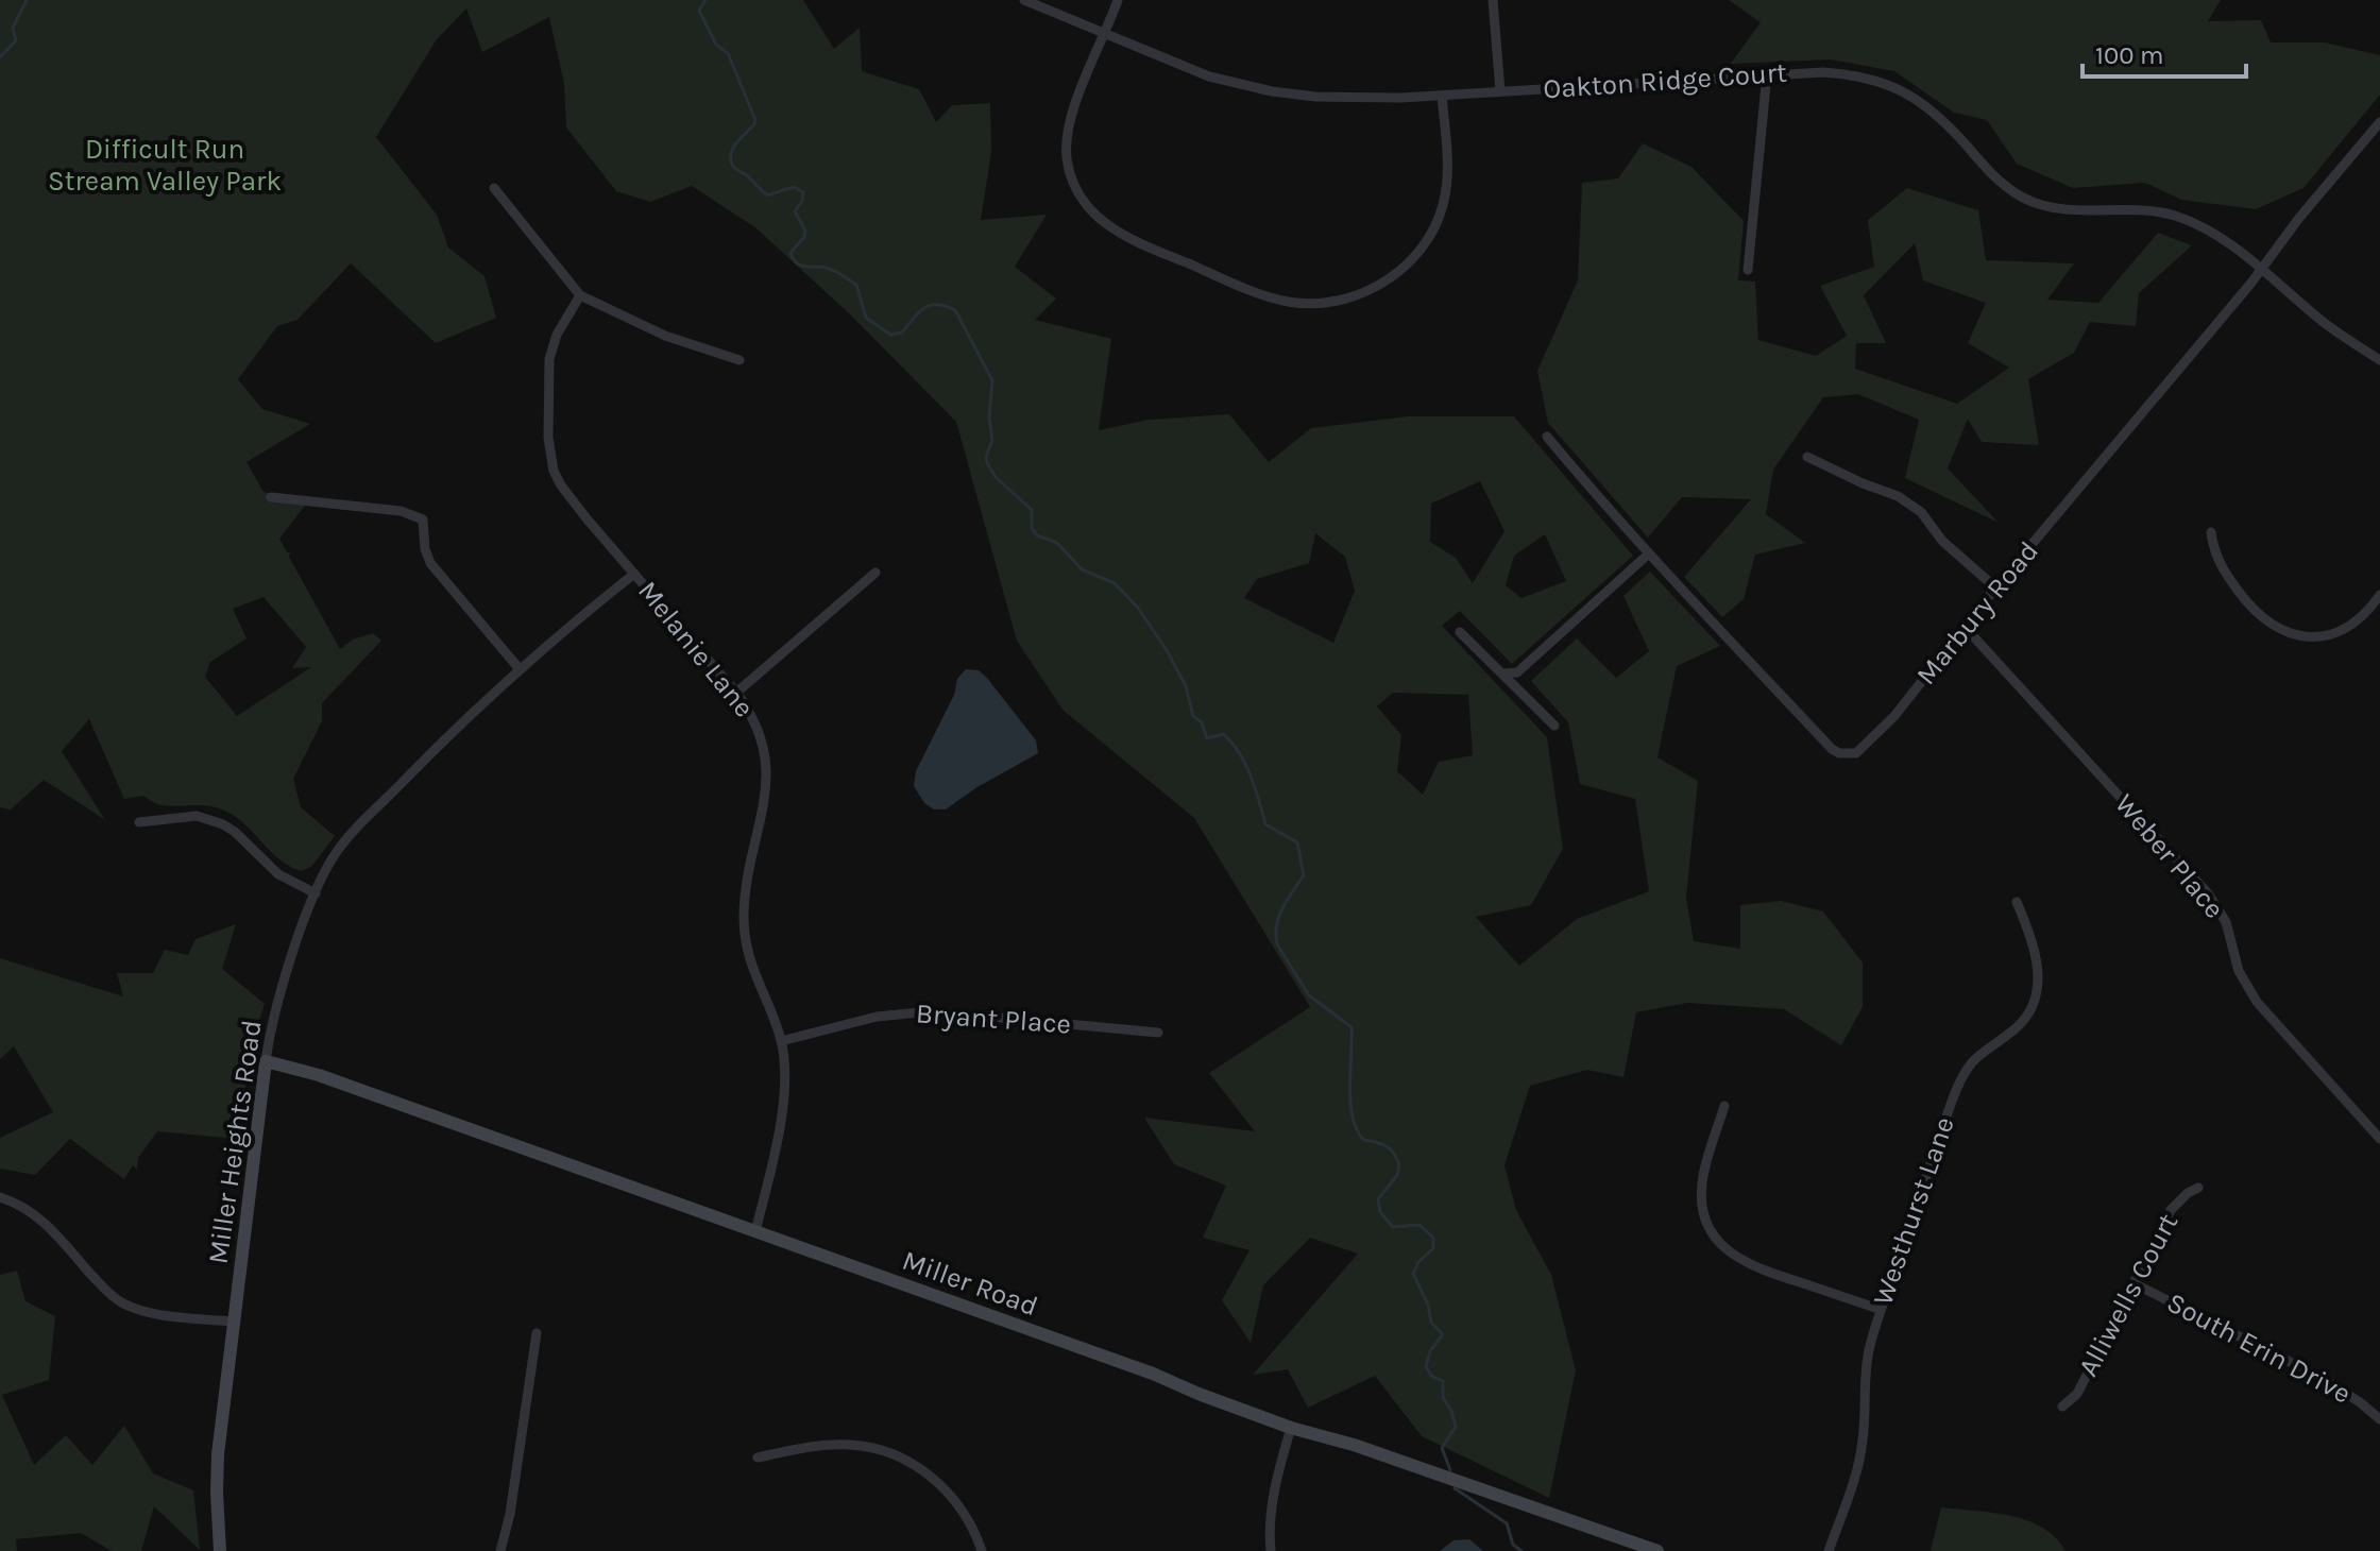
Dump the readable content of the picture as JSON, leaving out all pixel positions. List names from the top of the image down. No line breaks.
{"streets":{"street":["Oakton Ridge Court","Marbury Road","Melanie Lane","Weber Place","Bryant Place","Miller Heights Road","Westhurst Lane","Miller Road","Alliwells Court","South Erin Drive"]},"crossings":[["Oakton Ridge Court","Marbury Road"],["Marbury Road","Weber Place"],["Melanie Lane","Bryant Place"],["Melanie Lane","Miller Heights Road"],["Melanie Lane","Miller Road"],["Miller Heights Road","Miller Road"],["Alliwells Court","South Erin Drive"]],"parks":["Difficult Run Stream Valley Park"],"scale_bar":"100 m"}
